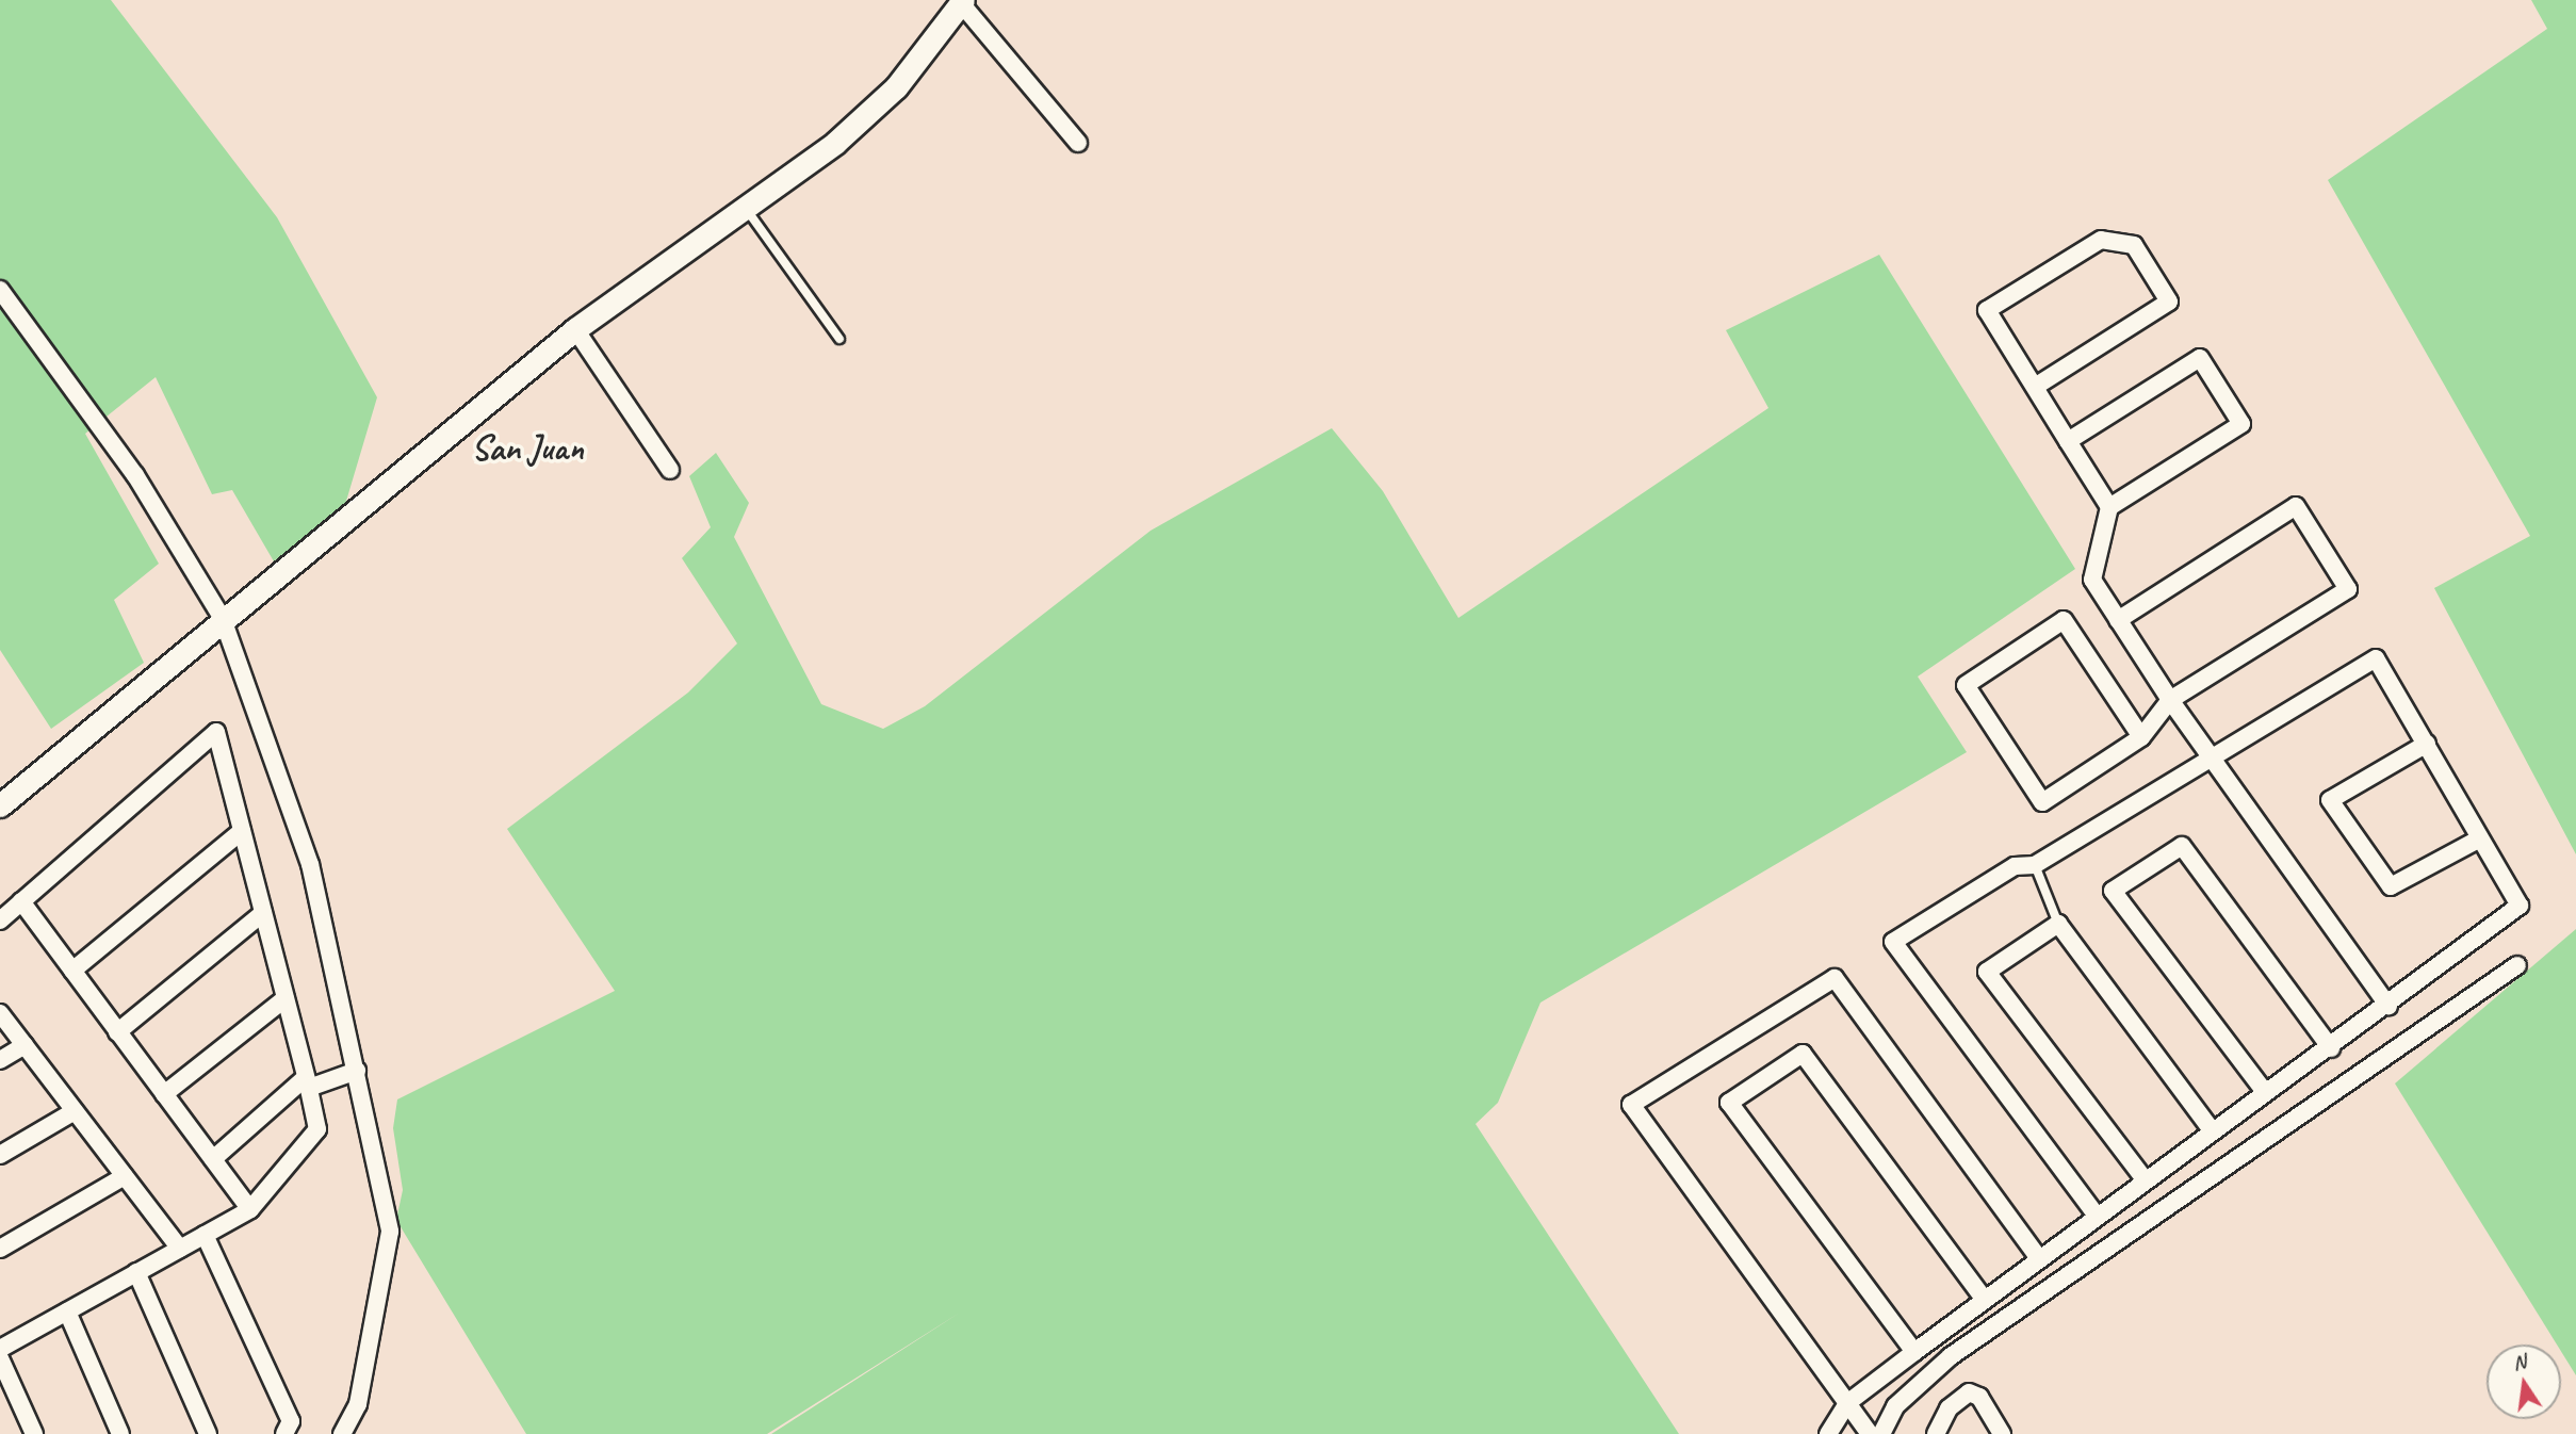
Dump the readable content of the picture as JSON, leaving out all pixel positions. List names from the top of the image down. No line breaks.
{"districts":["San Juan"],"north":"top"}
